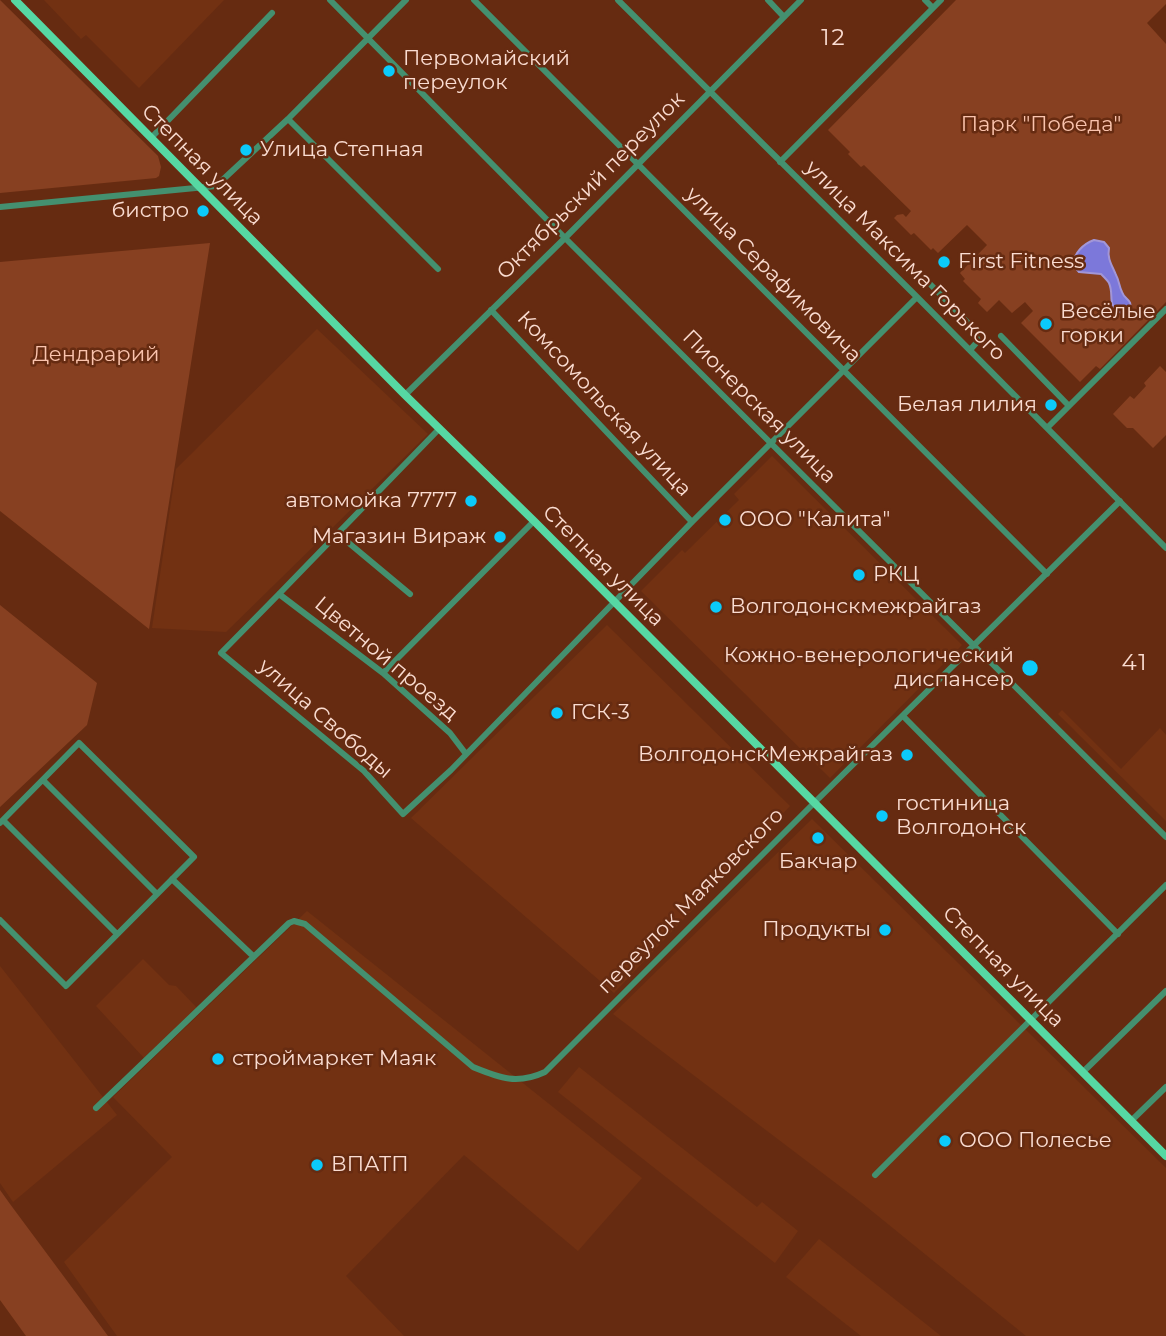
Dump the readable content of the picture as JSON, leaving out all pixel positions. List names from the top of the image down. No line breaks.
{"streets":{"main road":["Степная улица"],"street":["Октябрьский переулок","улица Максима Горького","улица Серафимовича","Комсомольская улица","Пионерская улица","Цветной проезд","улица Свободы","переулок Маяковского"]},"crossings":[["Степная улица","Октябрьский переулок"],["Степная улица","переулок Маяковского"],["Октябрьский переулок","улица Максима Горького"],["Октябрьский переулок","улица Серафимовича"],["Октябрьский переулок","Комсомольская улица"],["Октябрьский переулок","Пионерская улица"],["улица Максима Горького","переулок Маяковского"],["улица Серафимовича","переулок Маяковского"],["Пионерская улица","переулок Маяковского"],["Цветной проезд","улица Свободы"]],"districts":["12","41"],"parks":["Парк \"Победа\"","Дендрарий"],"places":["Первомайский переулок","Улица Степная","бистро","First Fitness","Весёлые горки","Белая лилия","автомойка 7777","ООО \"Калита\"","Магазин Вираж","РКЦ","Волгодонскмежрайгаз","Кожно-венерологический диспансер","ГСК-3","ВолгодонскМежрайгаз","гостиница Волгодонск","Бакчар","Продукты","строймаркет Маяк","ООО Полесье","ВПАТП"]}
